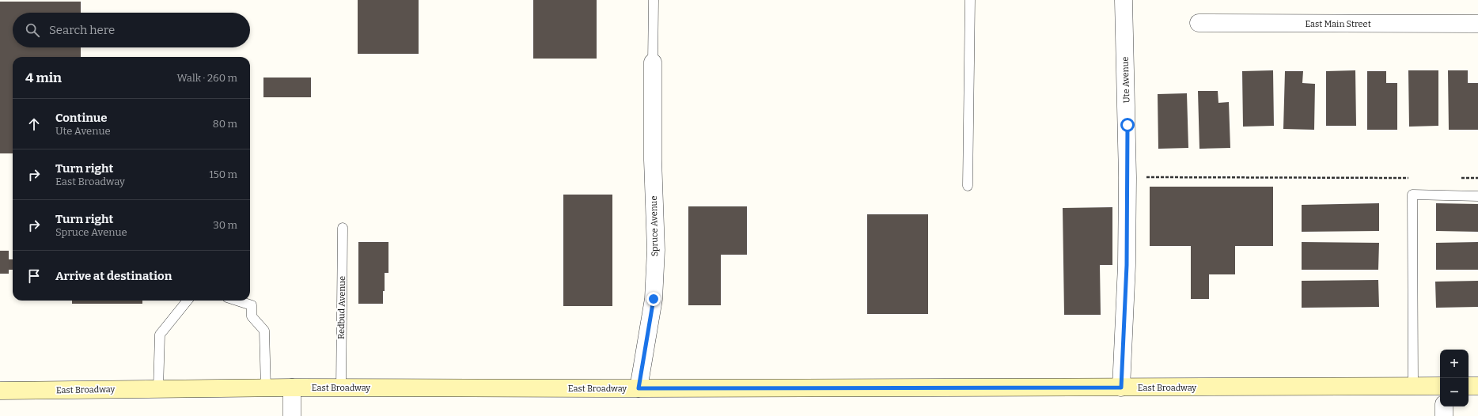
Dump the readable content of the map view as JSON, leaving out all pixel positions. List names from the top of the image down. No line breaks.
{"streets":{"main road":["East Broadway"],"street":["East Main Street","Ute Avenue","Spruce Avenue"],"lane":["Redbud Avenue"]},"crossings":[["Ute Avenue","East Broadway"],["Spruce Avenue","East Broadway"],["Redbud Avenue","East Broadway"]],"page":{"search":"Search here","heading":["4 min","Walk · 260 m"],"list":[["Continue","Ute Avenue","80 m"],["Turn right","East Broadway","150 m"],["Turn right","Spruce Avenue","30 m"],"Arrive at destination"],"map_buttons":["+","−"]}}
